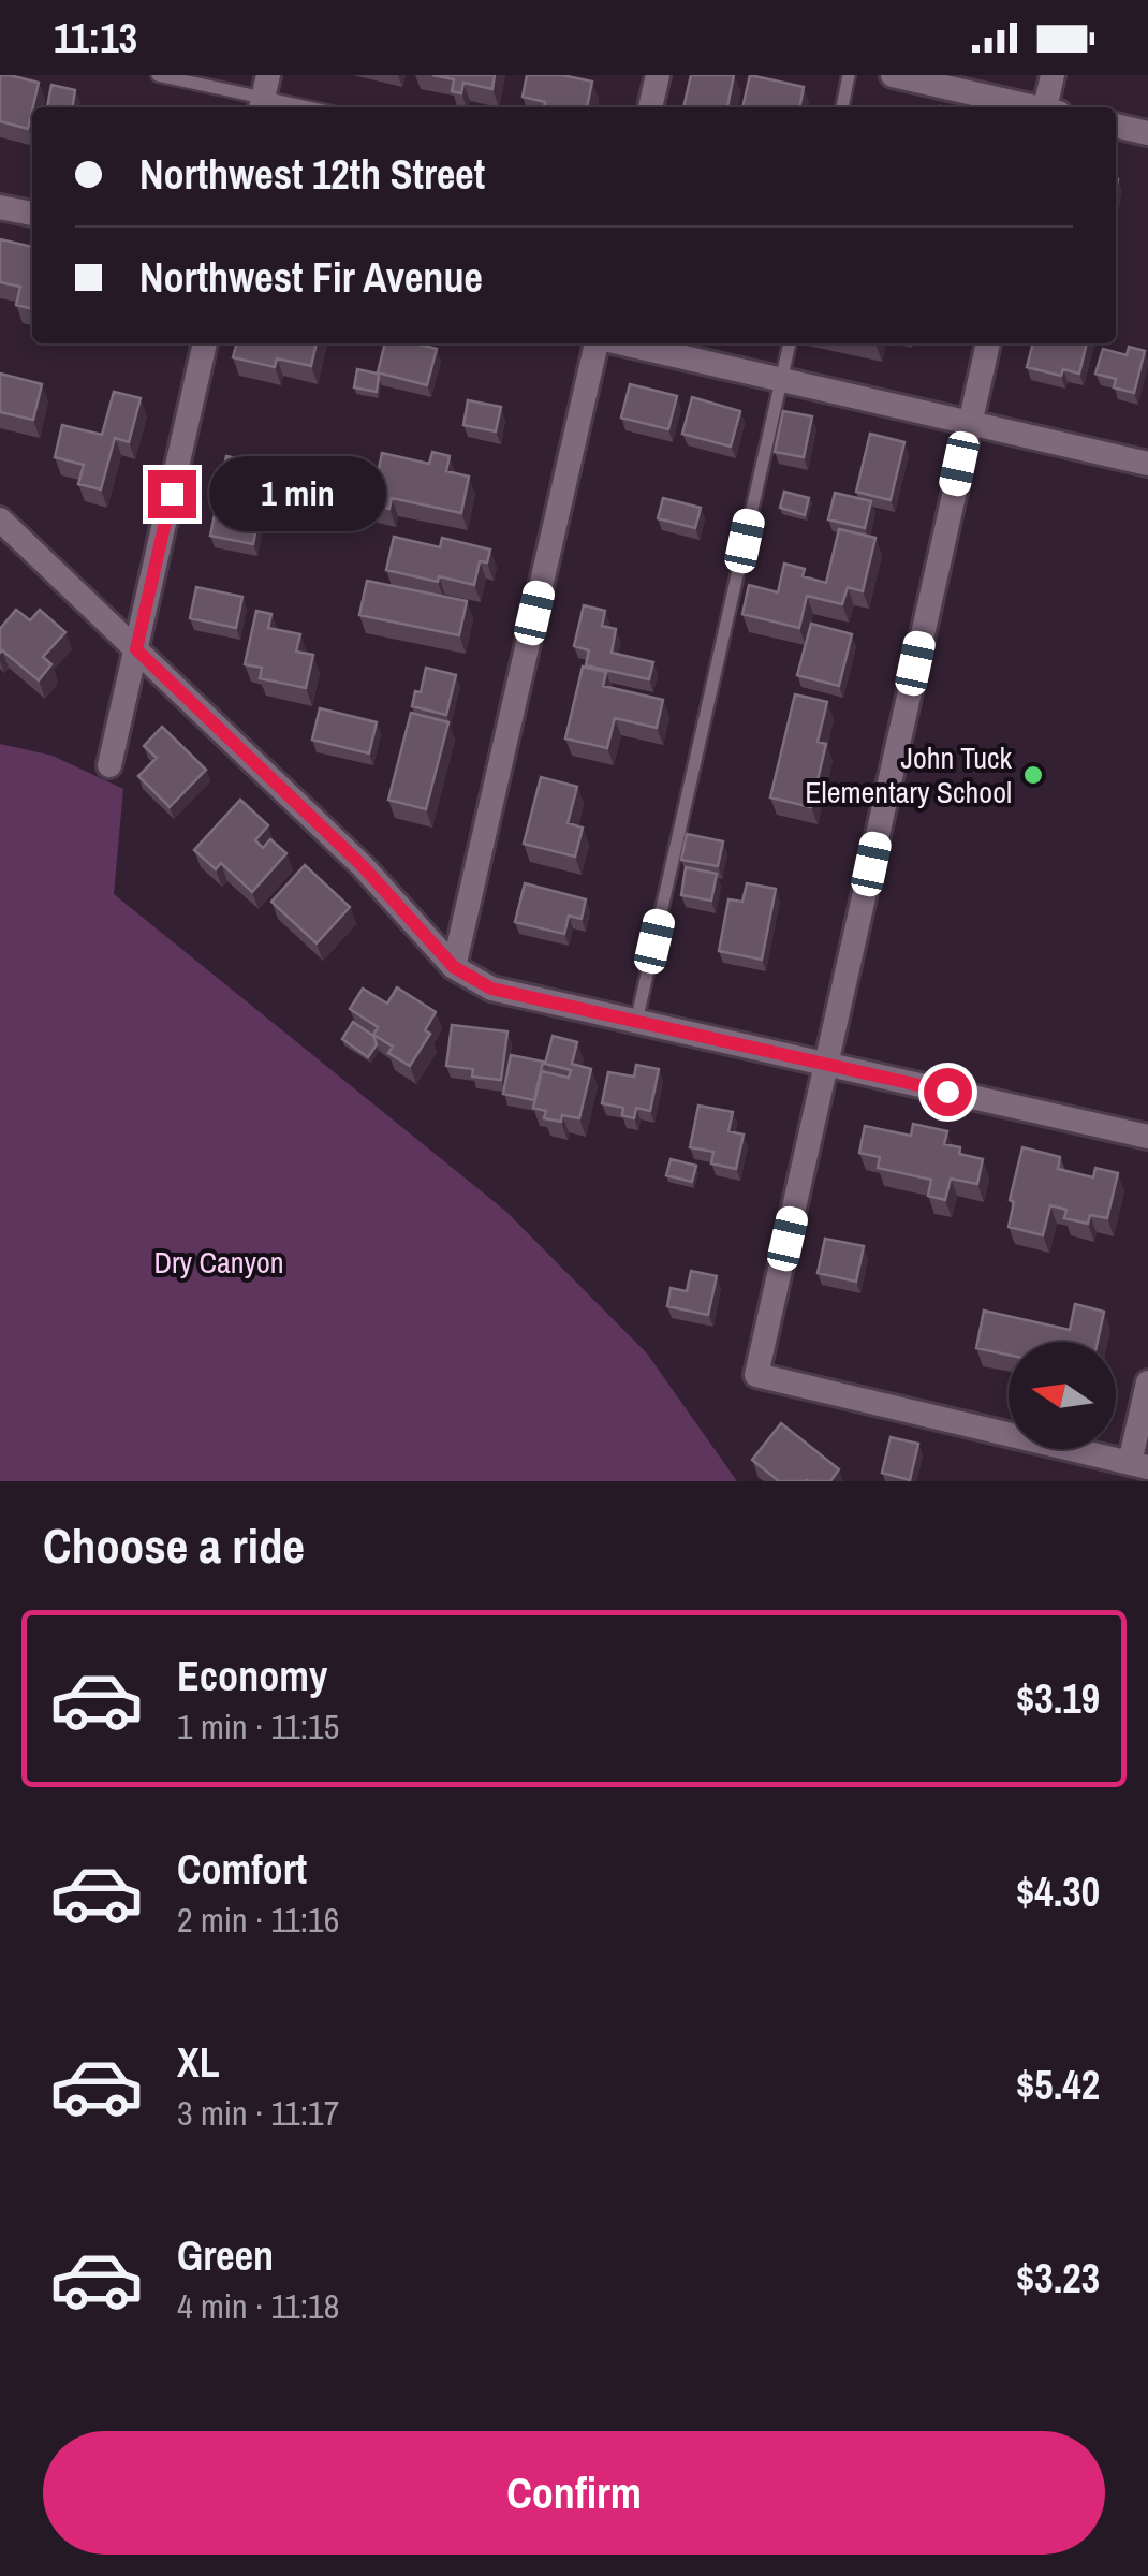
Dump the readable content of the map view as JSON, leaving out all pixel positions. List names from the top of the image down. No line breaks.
{"parks":["Dry Canyon"],"places":["John Tuck Elementary School"],"north":"left","page":{"status":"11:13","banner":["Northwest 12th Street","Northwest Fir Avenue"],"bubble":"1 min","heading":"Choose a ride","list":[{"name":"Economy","note":"1 min · 11:15","value":"$3.19"},{"name":"Comfort","note":"2 min · 11:16","value":"$4.30"},{"name":"XL","note":"3 min · 11:17","value":"$5.42"},{"name":"Green","note":"4 min · 11:18","value":"$3.23"}],"buttons":"Confirm"}}
